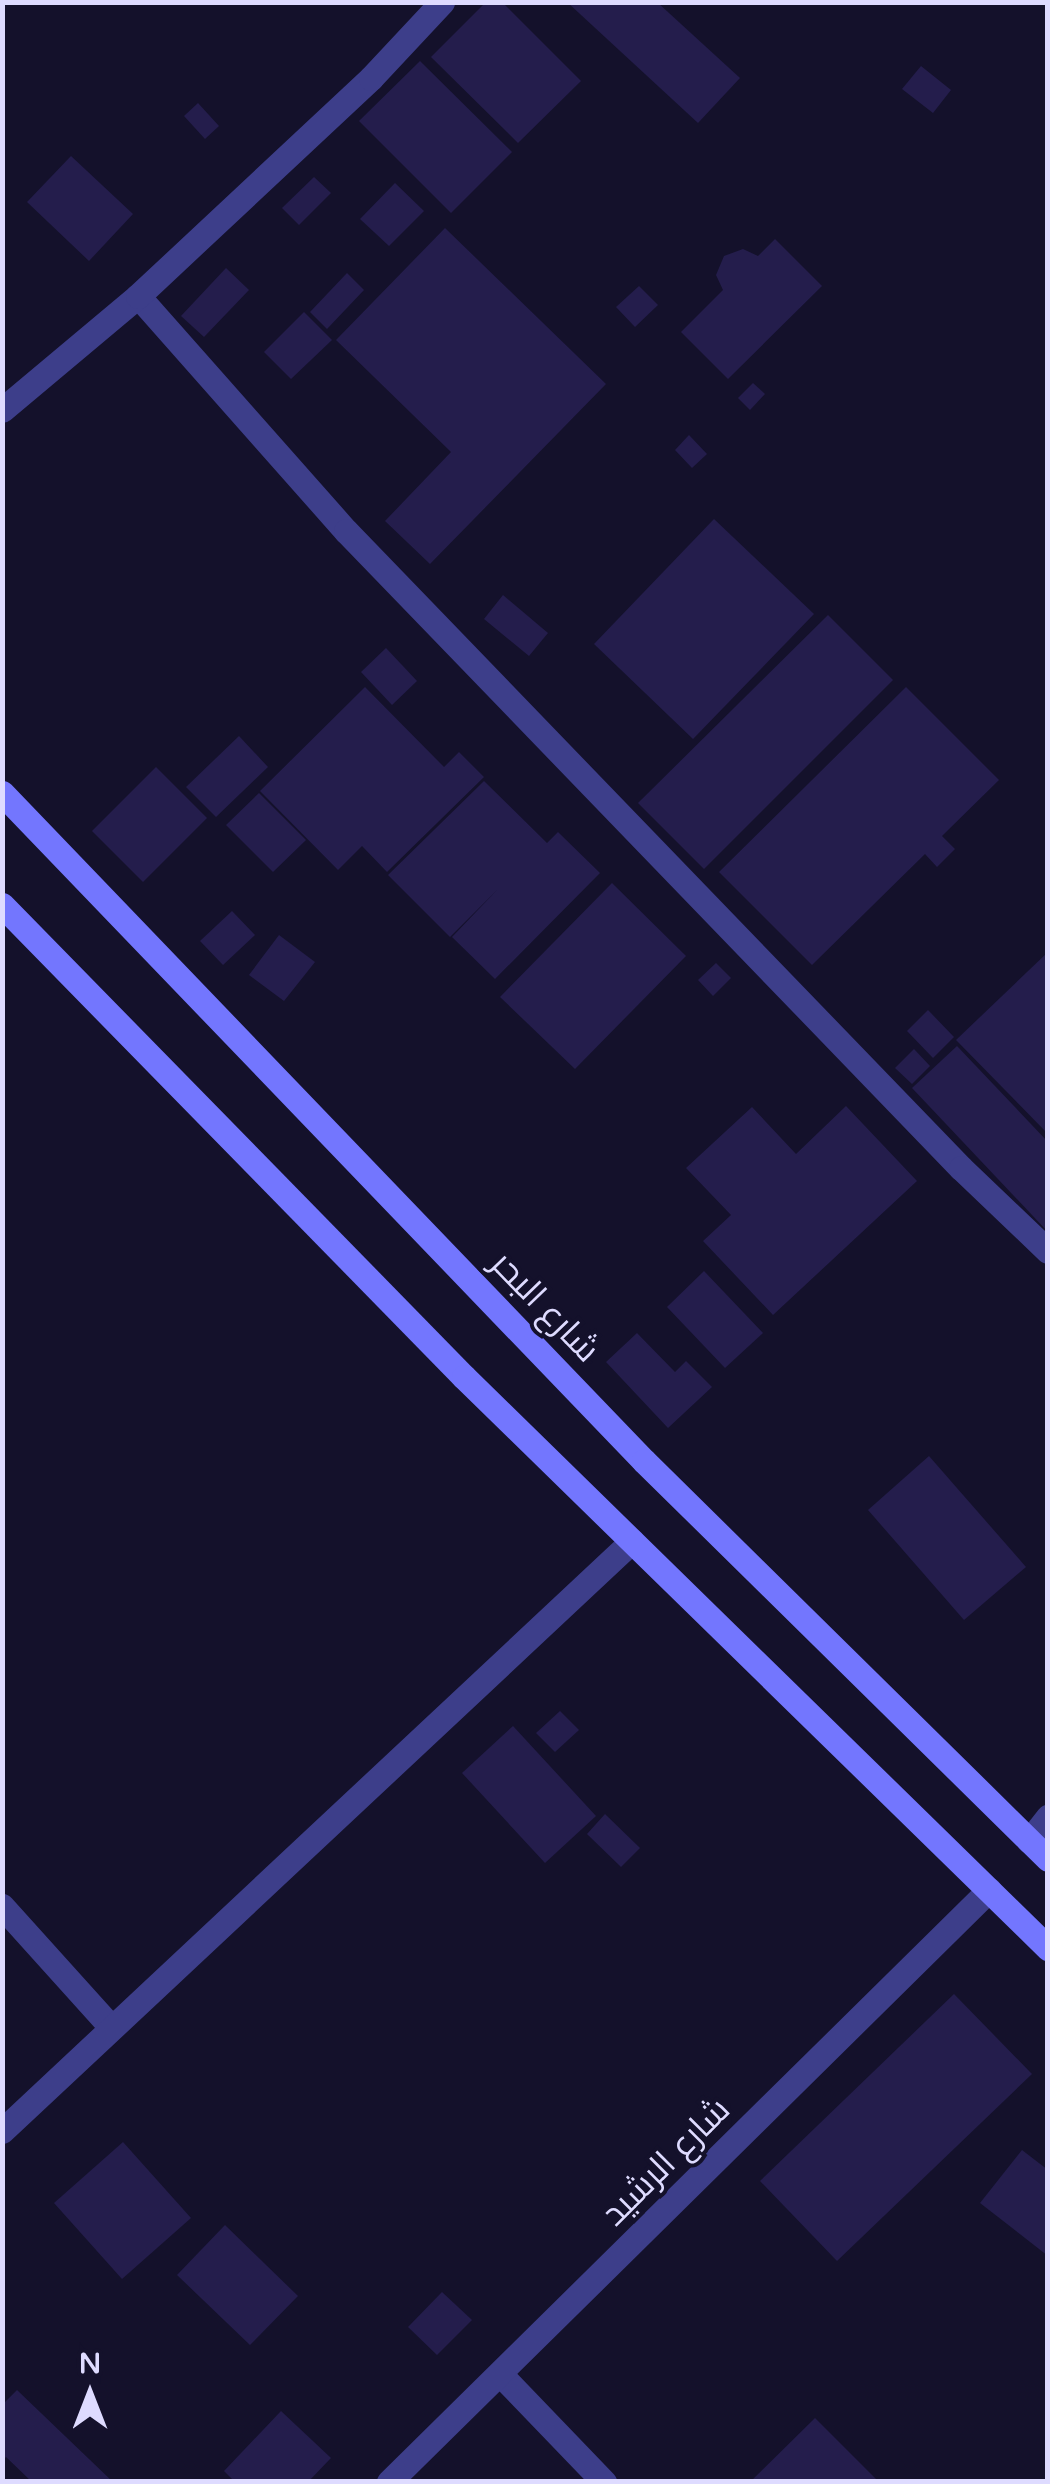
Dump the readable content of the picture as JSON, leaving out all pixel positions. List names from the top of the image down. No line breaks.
{"streets":{"main road":["شارع البحر"],"street":["شارع الرشيد"]},"north":"top"}
